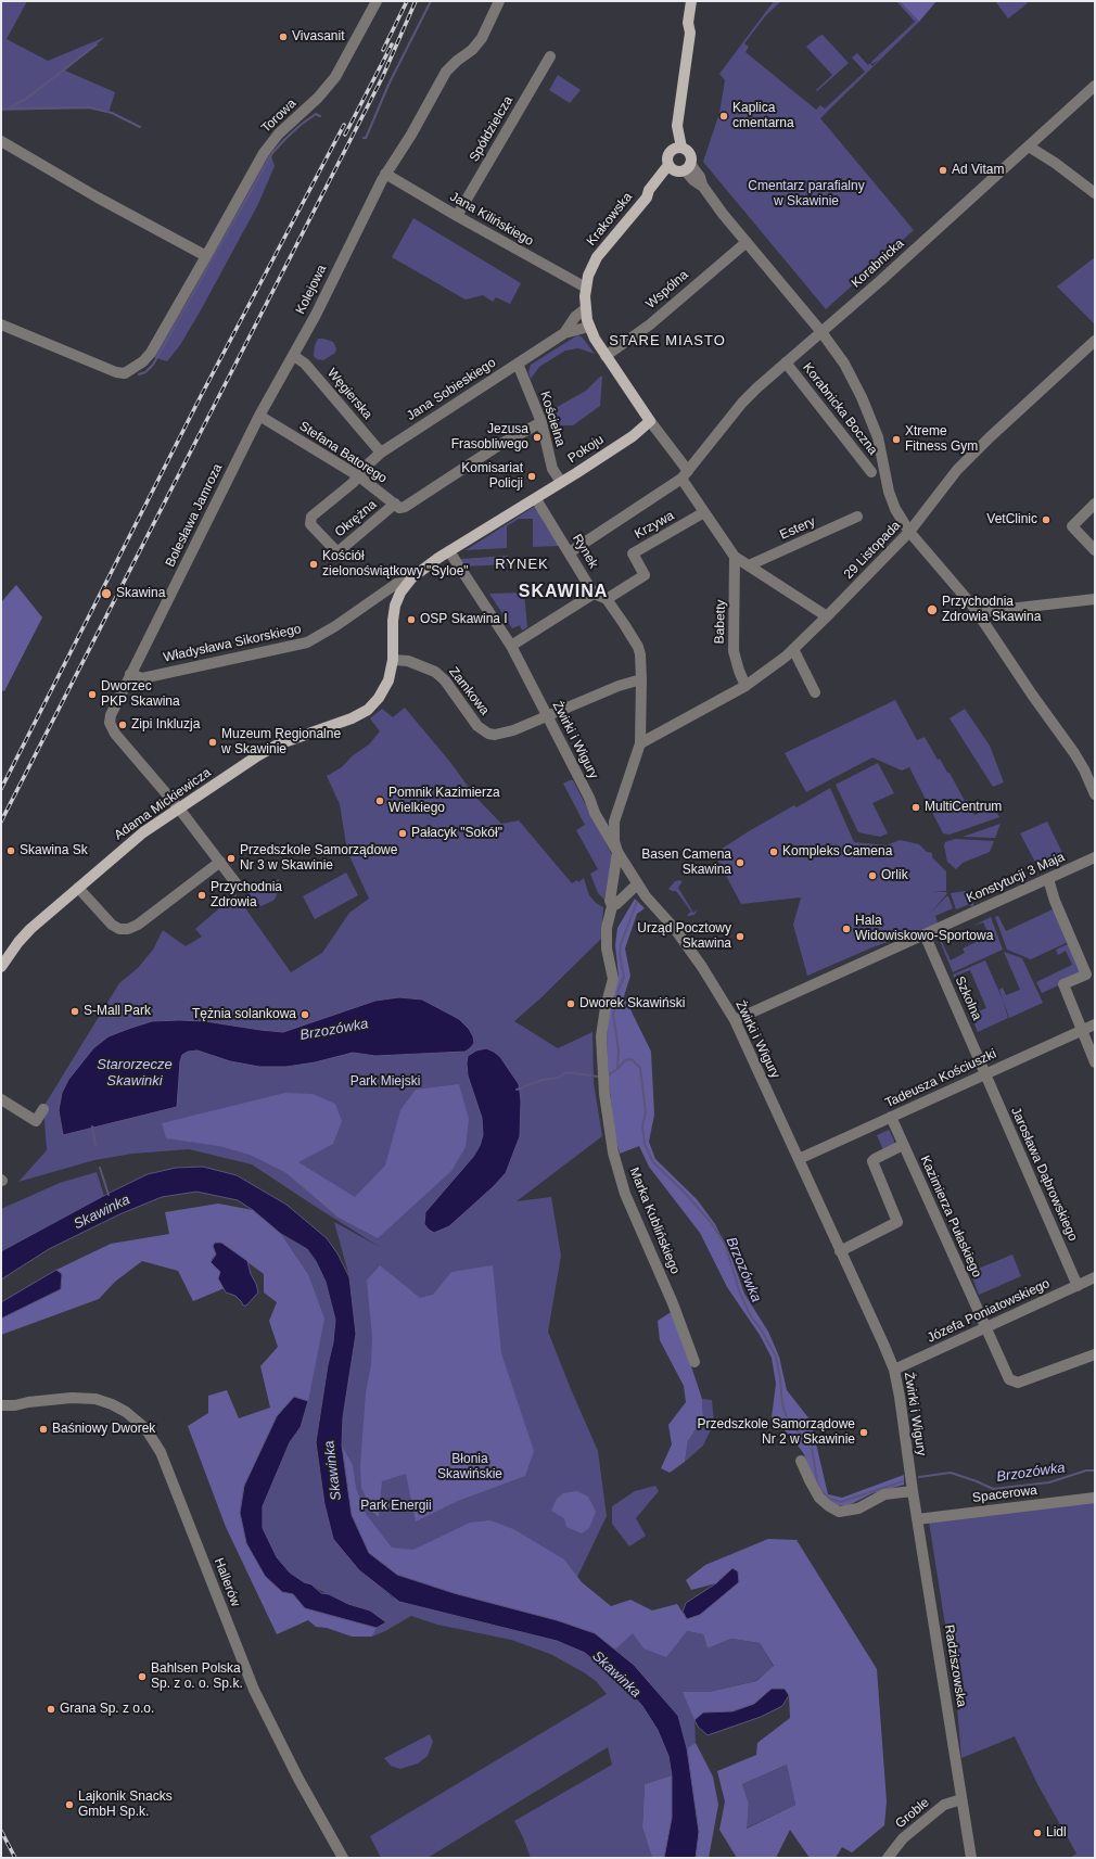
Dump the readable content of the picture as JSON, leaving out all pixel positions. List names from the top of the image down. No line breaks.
{"streets":{"main road":["Krakowska","Pokoju","Adama Mickiewicza"],"street":["Torowa","Spółdzielcza","Jana Kilińskiego","Korabnicka","Kolejowa","Wspólna","Jana Sobieskiego","Węgierska","Korabnicka Boczna","Kościelna","Stefana Batorego","Bolesława Jamroza","Okrężna","Krzywa","Estery","29 Listopada","Rynek","Babetty","Władysława Sikorskiego","Zamkowa","Żwirki i Wigury","Konstytucji 3 Maja","Szkolna","Tadeusza Kościuszki","Jarosława Dąbrowskiego","Kazimierza Pułaskiego","Marka Kublińskiego","Józefa Poniatowskiego","Spacerowa","Hallerów","Radziszowska","Groble"]},"crossings":[["Spółdzielcza","Jana Kilińskiego"],["Jana Kilińskiego","Krakowska"],["Jana Kilińskiego","Kolejowa"],["Krakowska","Wspólna"],["Krakowska","Jana Sobieskiego"],["Krakowska","Pokoju"],["Korabnicka","Korabnicka Boczna"],["Korabnicka","Rynek"],["Kolejowa","Węgierska"],["Kolejowa","Stefana Batorego"],["Kolejowa","Bolesława Jamroza"],["Jana Sobieskiego","Węgierska"],["Jana Sobieskiego","Kościelna"],["Jana Sobieskiego","Stefana Batorego"],["Jana Sobieskiego","Okrężna"],["Kościelna","Pokoju"],["Pokoju","Rynek"],["Stefana Batorego","Bolesława Jamroza"],["Stefana Batorego","Okrężna"],["Bolesława Jamroza","Władysława Sikorskiego"],["Bolesława Jamroza","Adama Mickiewicza"],["29 Listopada","Babetty"],["Władysława Sikorskiego","Adama Mickiewicza"],["Zamkowa","Żwirki i Wigury"],["Zamkowa","Adama Mickiewicza"],["Żwirki i Wigury","Konstytucji 3 Maja"],["Żwirki i Wigury","Tadeusza Kościuszki"],["Żwirki i Wigury","Marka Kublińskiego"],["Żwirki i Wigury","Józefa Poniatowskiego"],["Żwirki i Wigury","Radziszowska"],["Konstytucji 3 Maja","Szkolna"],["Szkolna","Tadeusza Kościuszki"],["Szkolna","Jarosława Dąbrowskiego"],["Tadeusza Kościuszki","Jarosława Dąbrowskiego"],["Tadeusza Kościuszki","Kazimierza Pułaskiego"],["Jarosława Dąbrowskiego","Józefa Poniatowskiego"],["Kazimierza Pułaskiego","Józefa Poniatowskiego"],["Spacerowa","Radziszowska"],["Radziszowska","Groble"]],"districts":["STARE MIASTO","RYNEK","SKAWINA"],"water":["Brzozówka","Starorzecze Skawinki","Skawinka"],"parks":["Cmentarz parafialny w Skawinie","Park Miejski","Błonia Skawińskie","Park Energii"],"places":["Vivasanit","Kaplica cmentarna","Ad Vitam","Jezusa Frasobliwego","Xtreme Fitness Gym","Komisariat Policji","VetClinic","Kościół zielonoświątkowy \"Syloe\"","Skawina","Przychodnia Zdrowia Skawina","OSP Skawina I","Dworzec PKP Skawina","Zipi Inkluzja","Muzeum Regionalne w Skawinie","Pomnik Kazimierza Wielkiego","MultiCentrum","Pałacyk \"Sokół\"","Skawina Sk","Kompleks Camena","Przedszkole Samorządowe Nr 3 w Skawinie","Basen Camena Skawina","Orlik","Przychodnia Zdrowia","Hala Widowiskowo-Sportowa","Urząd Pocztowy Skawina","Dworek Skawiński","S-Mall Park","Tężnia solankowa","Baśniowy Dworek","Przedszkole Samorządowe Nr 2 w Skawinie","Bahlsen Polska Sp. z o. o. Sp.k.","Grana Sp. z o.o.","Lajkonik Snacks GmbH Sp.k.","Lidl"]}
